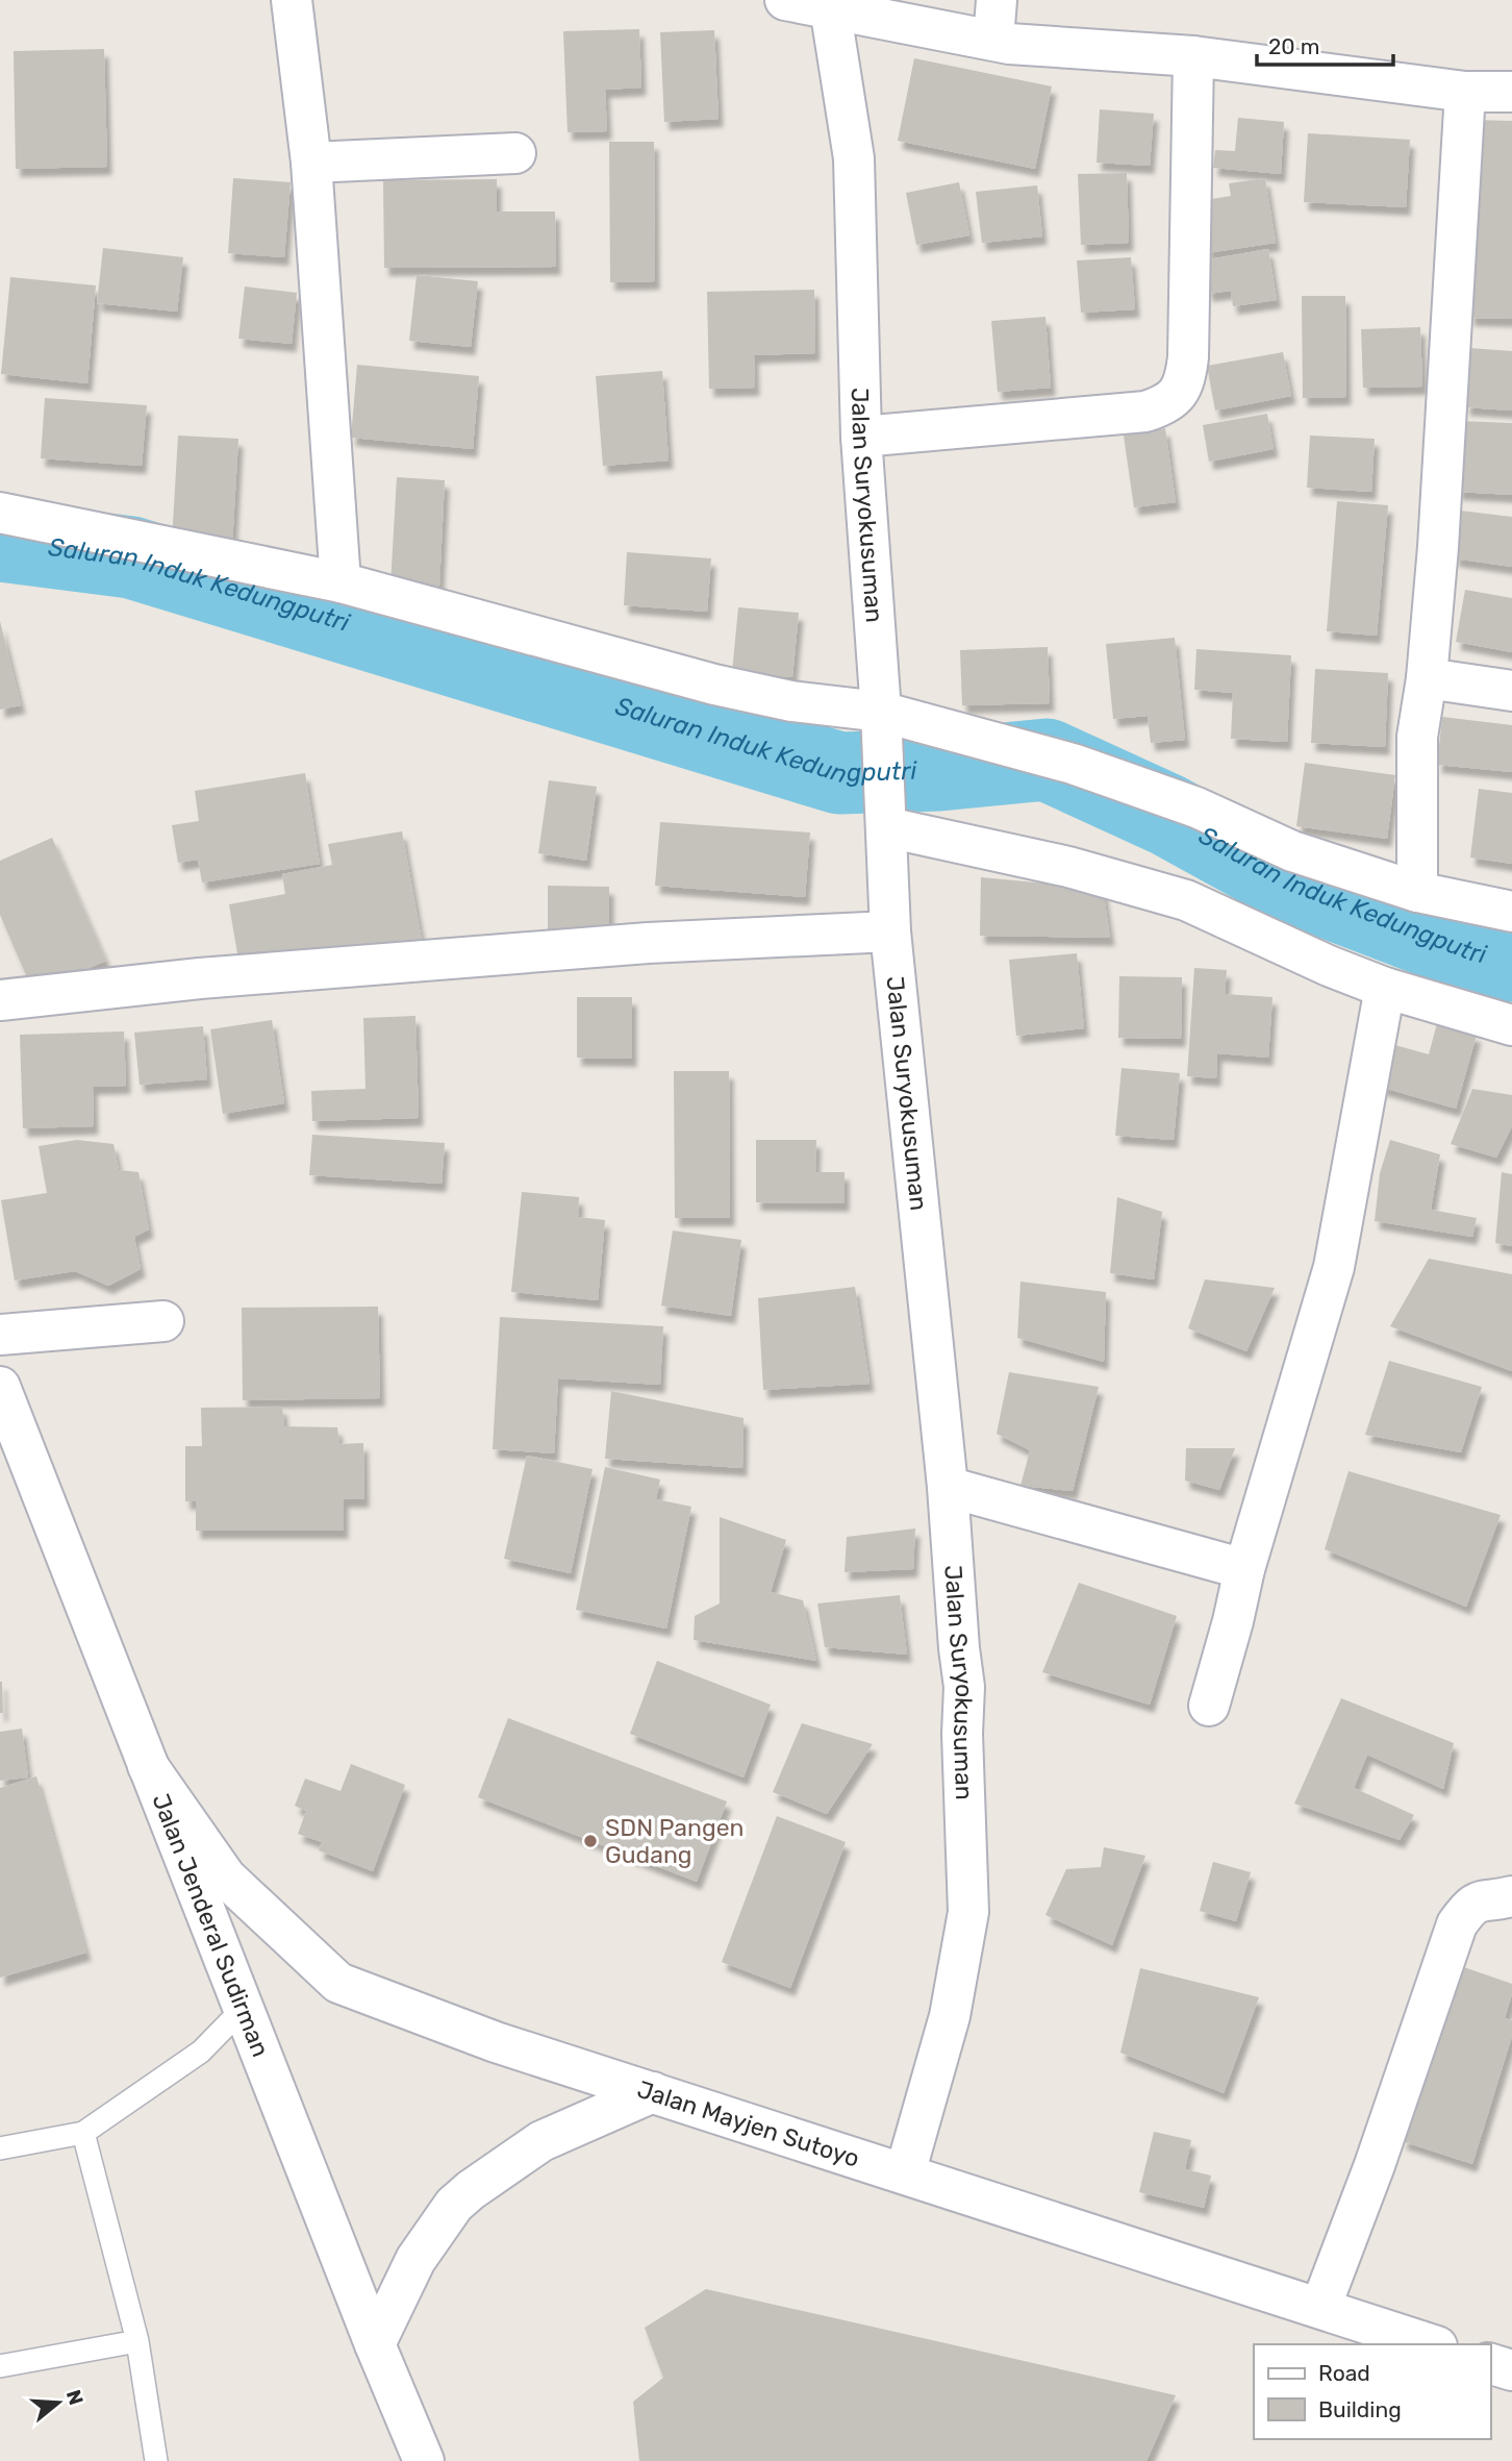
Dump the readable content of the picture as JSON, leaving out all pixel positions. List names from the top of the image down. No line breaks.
{"streets":{"street":["Jalan Suryokusuman","Jalan Jenderal Sudirman","Jalan Mayjen Sutoyo"]},"crossings":[["Jalan Suryokusuman","Jalan Mayjen Sutoyo"],["Jalan Jenderal Sudirman","Jalan Mayjen Sutoyo"]],"water":["Saluran Induk Kedungputri"],"places":["SDN Pangen Gudang"],"legend":["Road","Building"],"scale_bar":"20 m","north":"right"}
